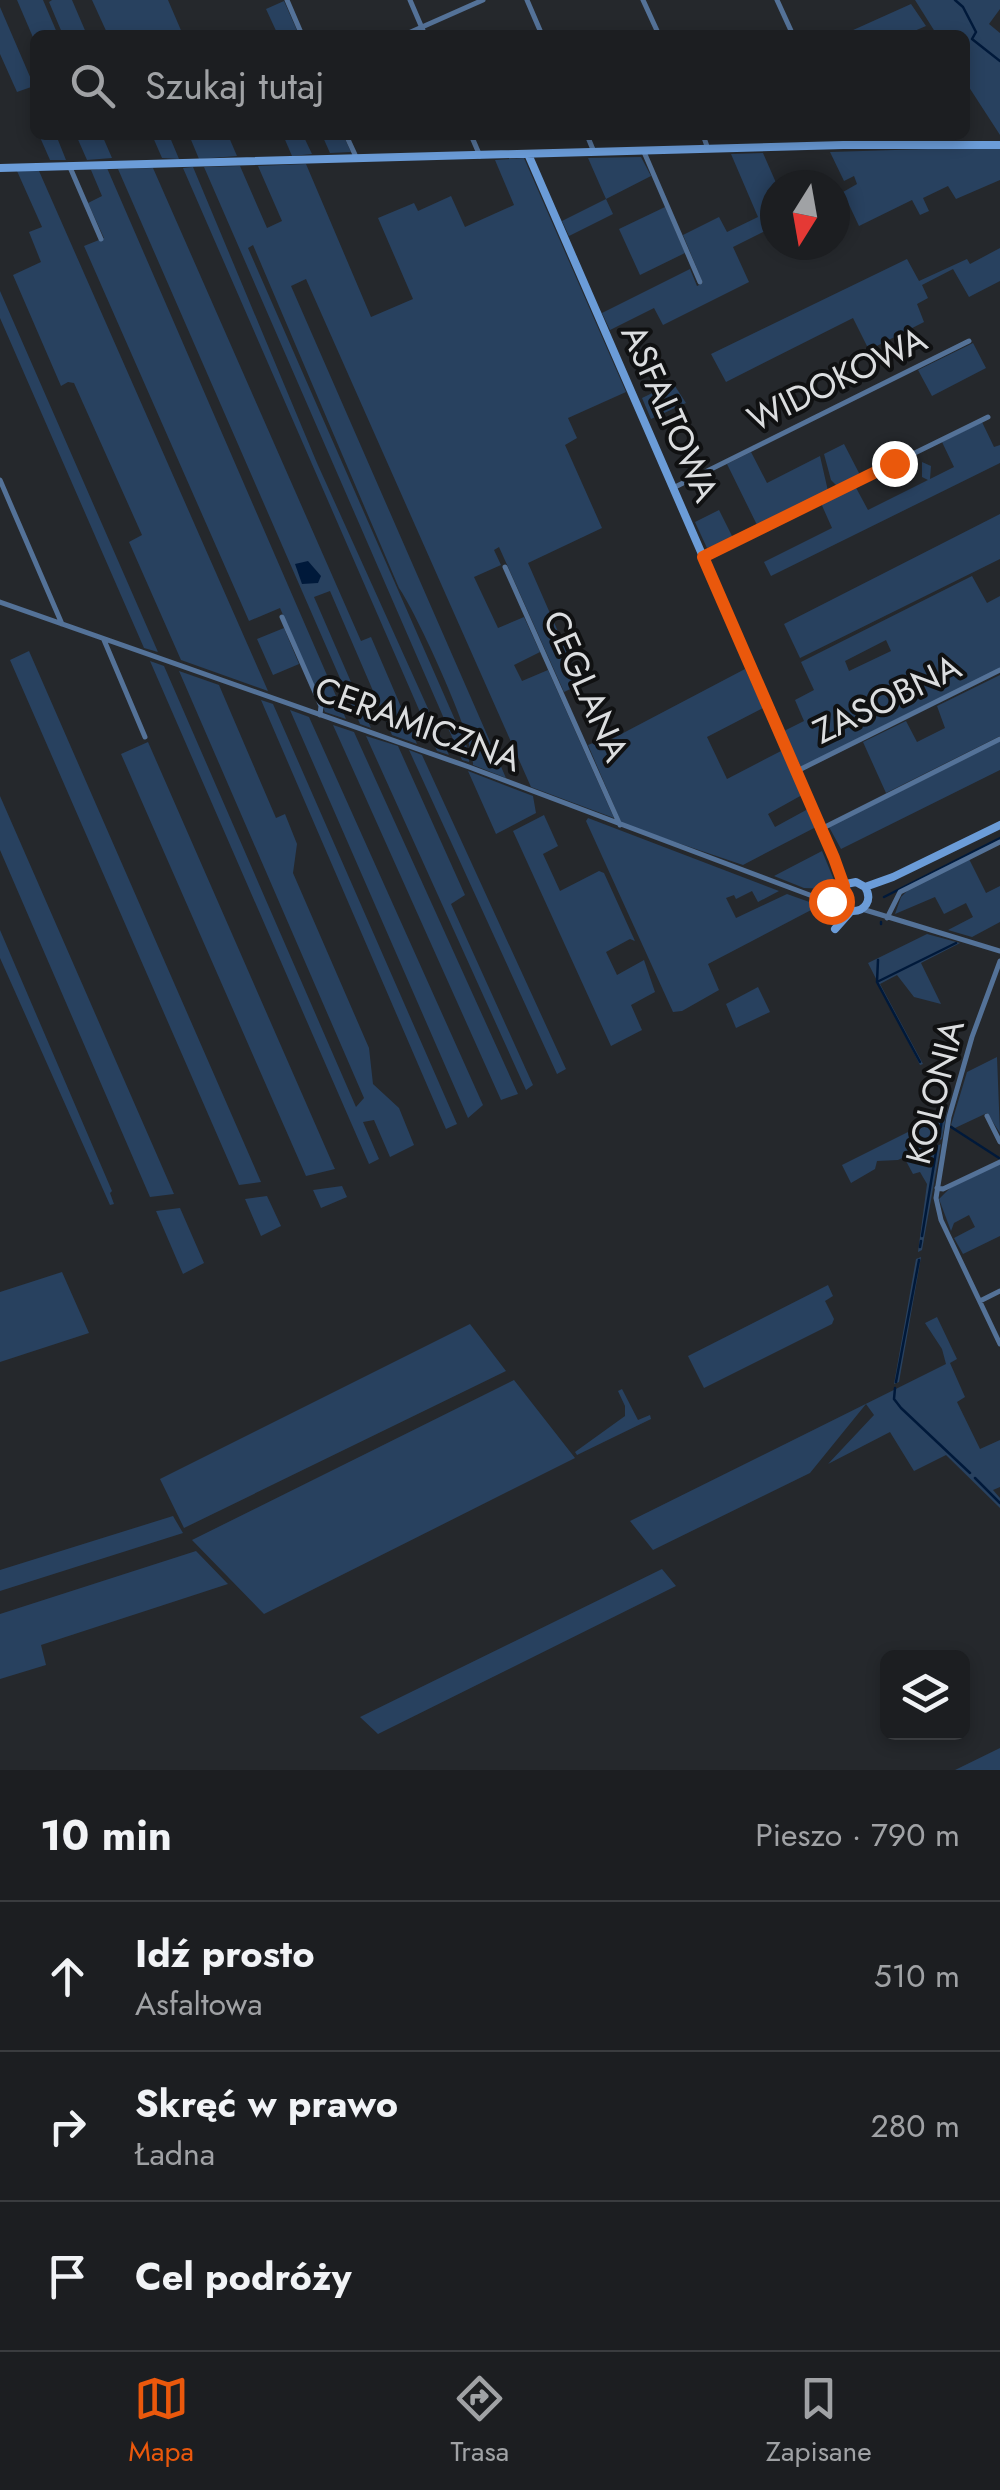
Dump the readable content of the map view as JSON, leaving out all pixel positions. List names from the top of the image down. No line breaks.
{"streets":{"street":["WIDOKOWA","ASFALTOWA","CEGLANA","ZASOBNA","CERAMICZNA","KOLONIA"]},"crossings":[["WIDOKOWA","ASFALTOWA"],["ASFALTOWA","ZASOBNA"],["ASFALTOWA","CERAMICZNA"],["CEGLANA","CERAMICZNA"]],"north":"bottom","page":{"search":"Szukaj tutaj","heading":["10 min","Pieszo · 790 m"],"list":[["Idź prosto","Asfaltowa","510 m"],["Skręć w prawo","Ładna","280 m"],"Cel podróży"],"nav":["Mapa","Trasa","Zapisane"]}}
